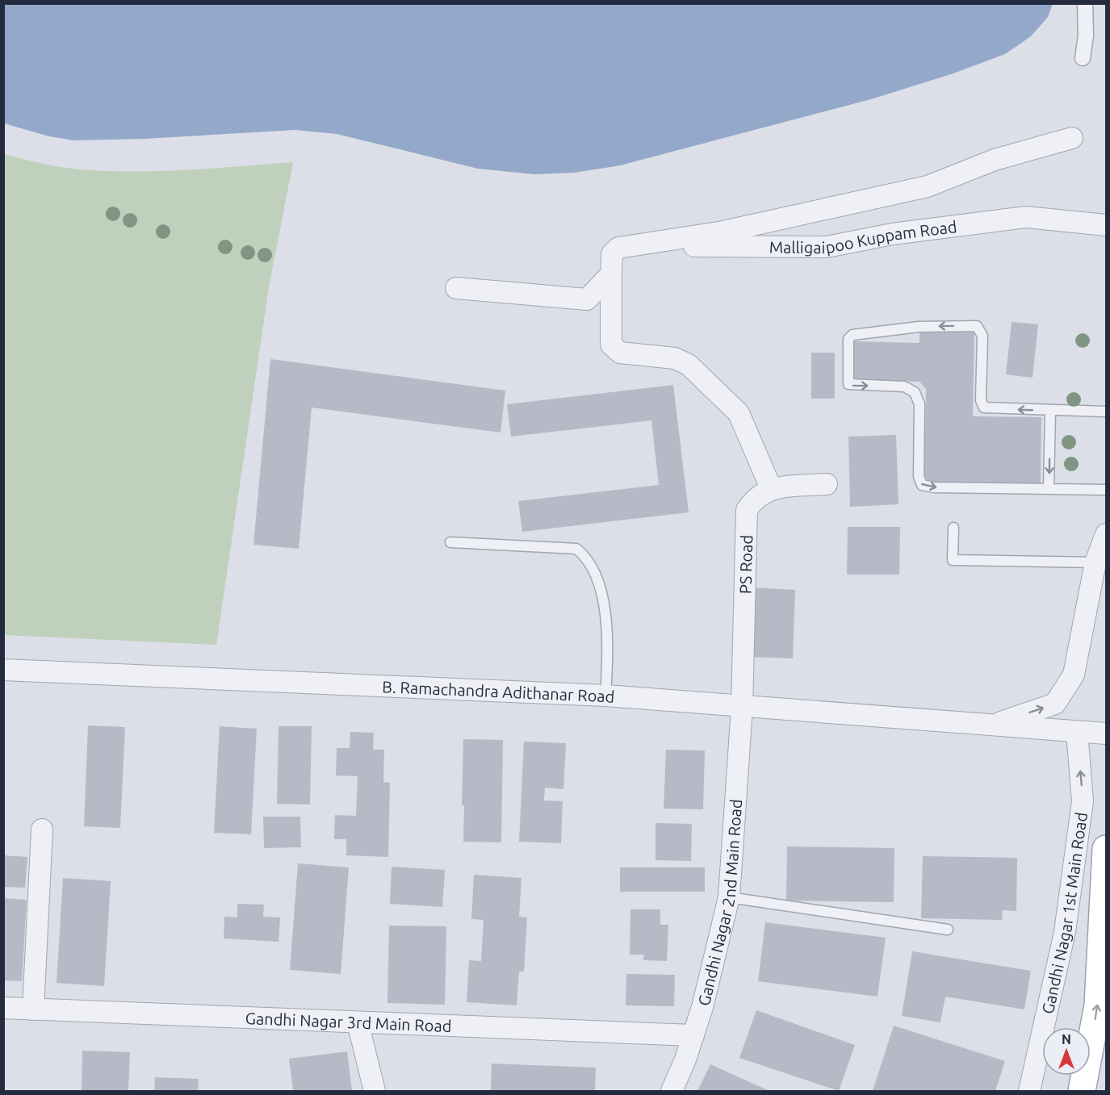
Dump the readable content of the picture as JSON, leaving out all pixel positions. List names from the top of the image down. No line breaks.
{"streets":{"street":["Malligaipoo Kuppam Road","PS Road","B. Ramachandra Adithanar Road","Gandhi Nagar 2nd Main Road","Gandhi Nagar 1st Main Road","Gandhi Nagar 3rd Main Road"]},"crossings":[["PS Road","B. Ramachandra Adithanar Road"],["PS Road","Gandhi Nagar 2nd Main Road"],["B. Ramachandra Adithanar Road","Gandhi Nagar 2nd Main Road"],["B. Ramachandra Adithanar Road","Gandhi Nagar 1st Main Road"],["Gandhi Nagar 2nd Main Road","Gandhi Nagar 3rd Main Road"]],"one_way":["Gandhi Nagar 1st Main Road"],"north":"top"}
